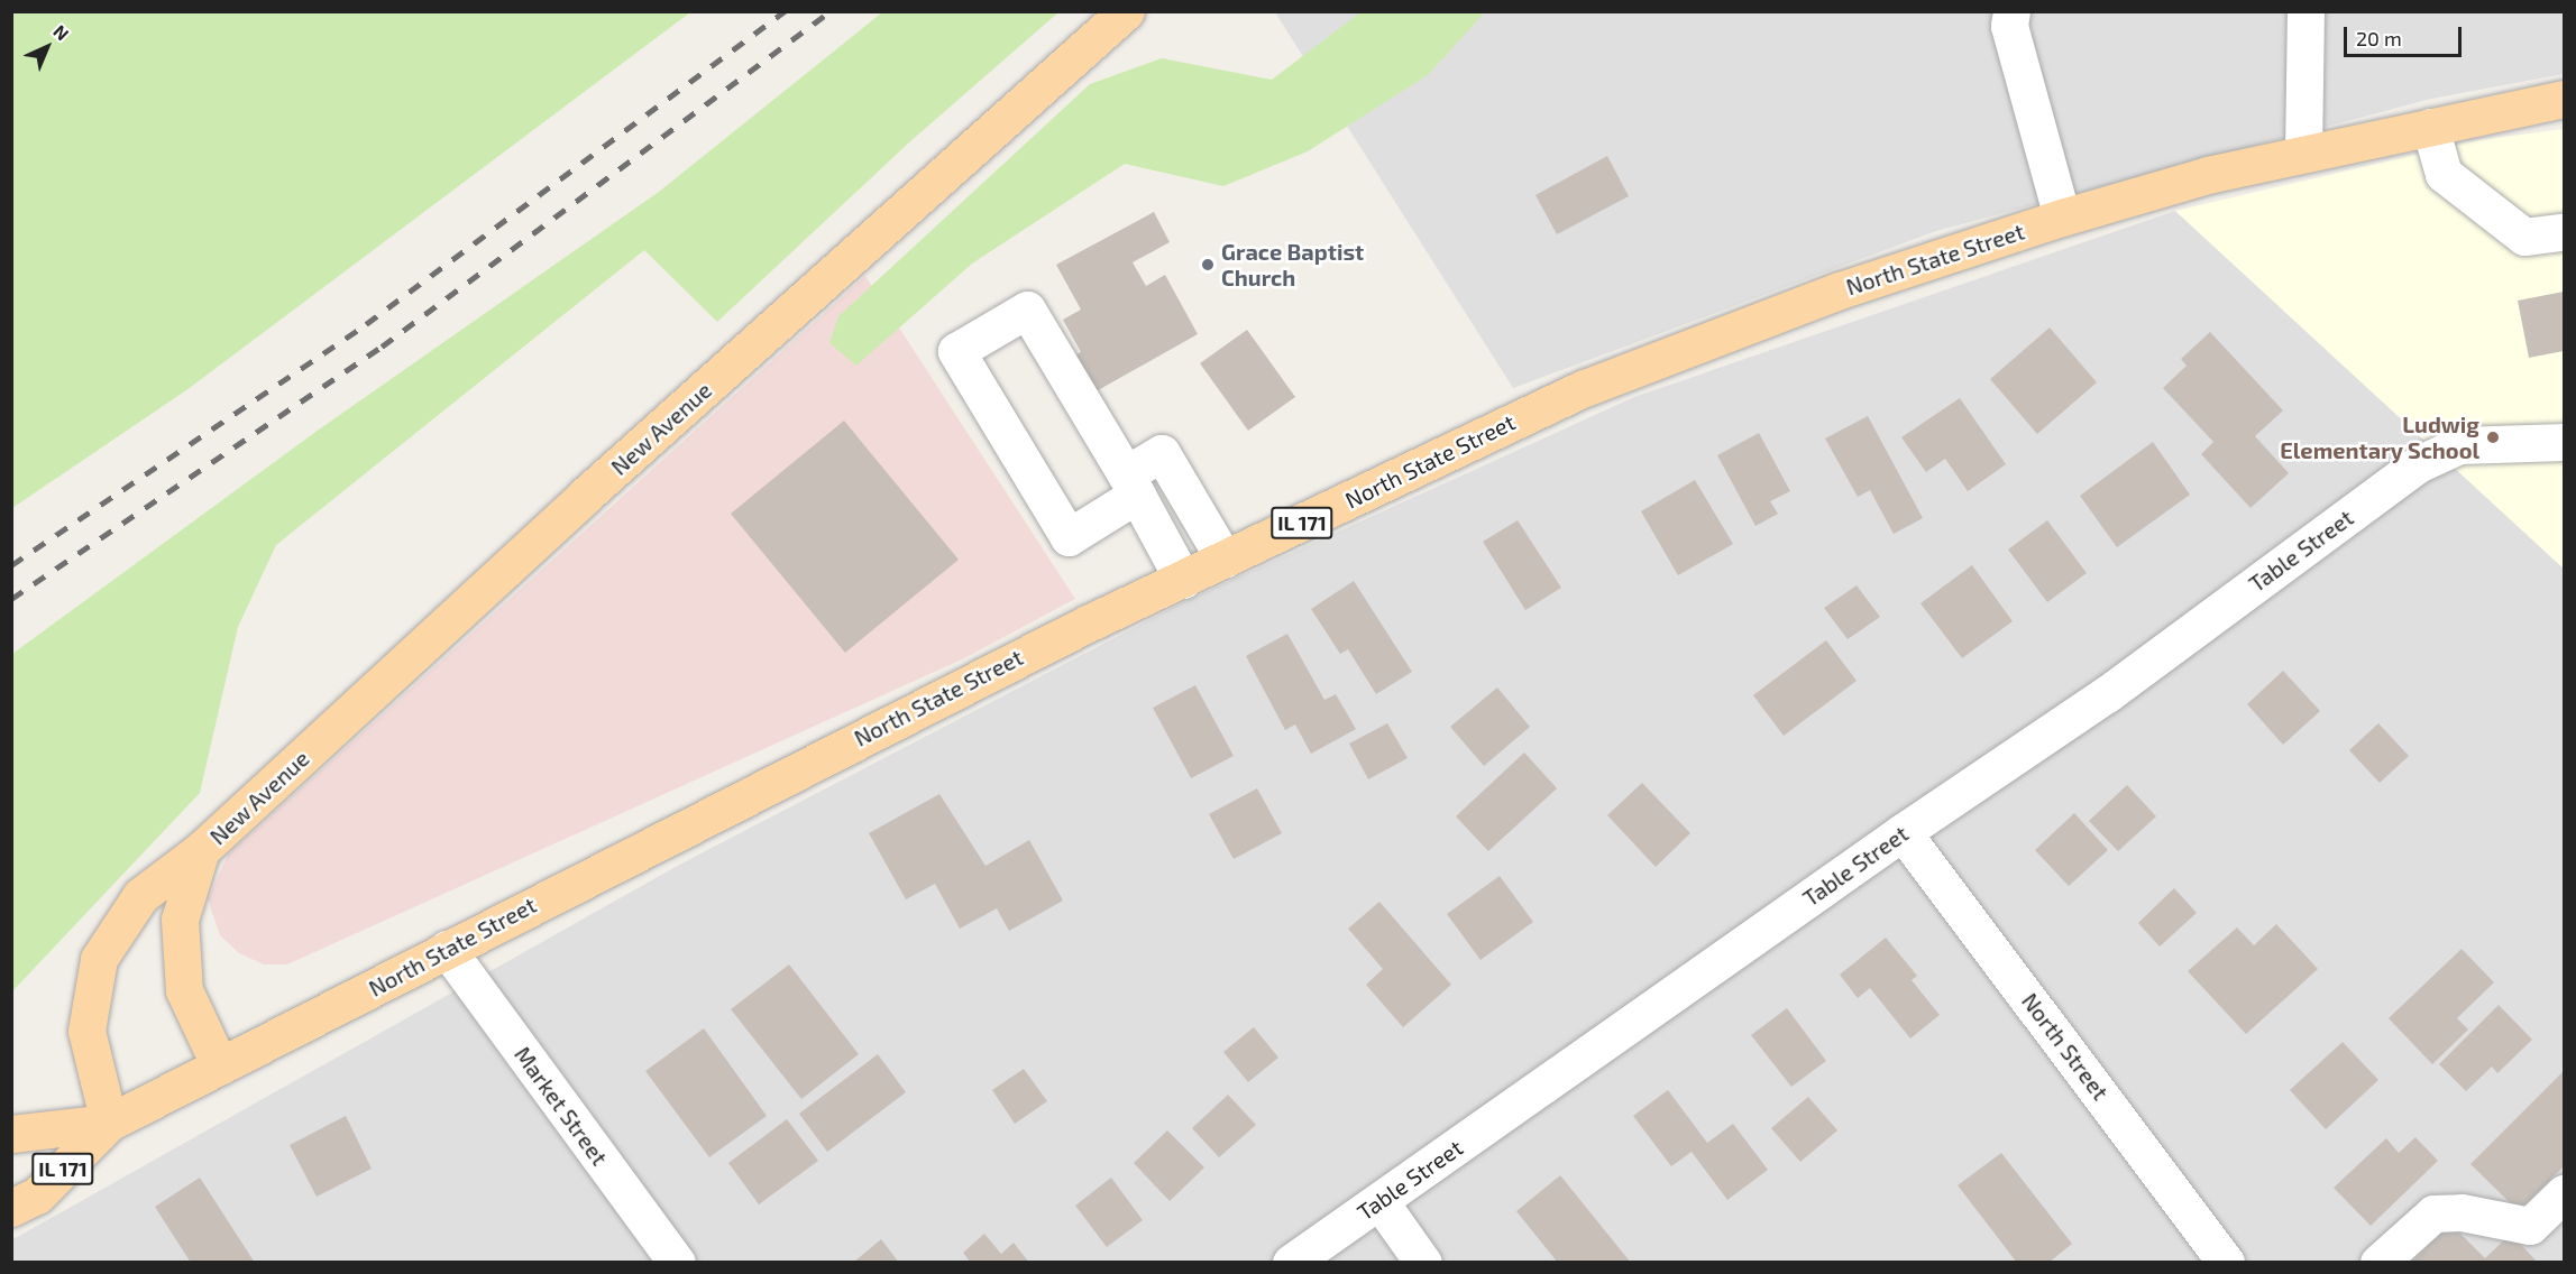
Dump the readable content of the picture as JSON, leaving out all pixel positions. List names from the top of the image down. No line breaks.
{"streets":{"main road":["North State Street","New Avenue","IL 171"],"street":["Table Street","North Street","Market Street"]},"crossings":[["North State Street","New Avenue"],["North State Street","Market Street"],["Table Street","North Street"]],"places":["Grace Baptist Church","Ludwig Elementary School"],"scale_bar":"20 m","north":"top right"}
